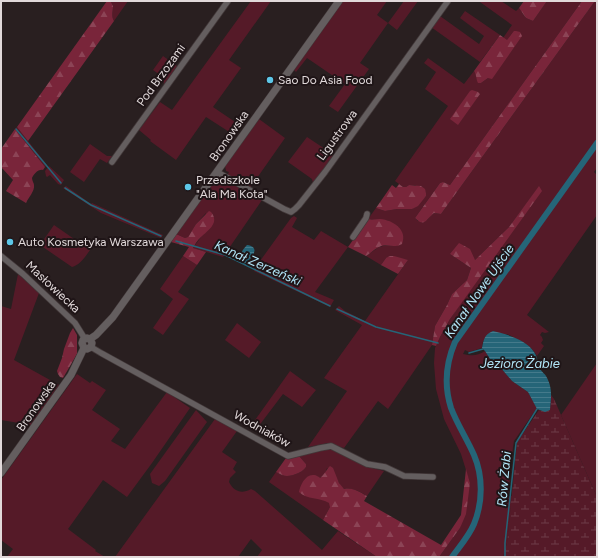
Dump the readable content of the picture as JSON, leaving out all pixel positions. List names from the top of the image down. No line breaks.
{"streets":{"street":["Pod Brzozami","Ligustrowa","Bronowska","Masłowiecka","Wodniaków"]},"crossings":[["Ligustrowa","Bronowska"],["Bronowska","Masłowiecka"],["Bronowska","Wodniaków"],["Masłowiecka","Wodniaków"]],"water":["Kanał Zerzeński","Kanał Nowe Ujście","Jezioro Żabie","Rów Żabi"],"places":["Sao Do Asia Food","Przedszkole \"Ala Ma Kota\"","Auto Kosmetyka Warszawa"]}
